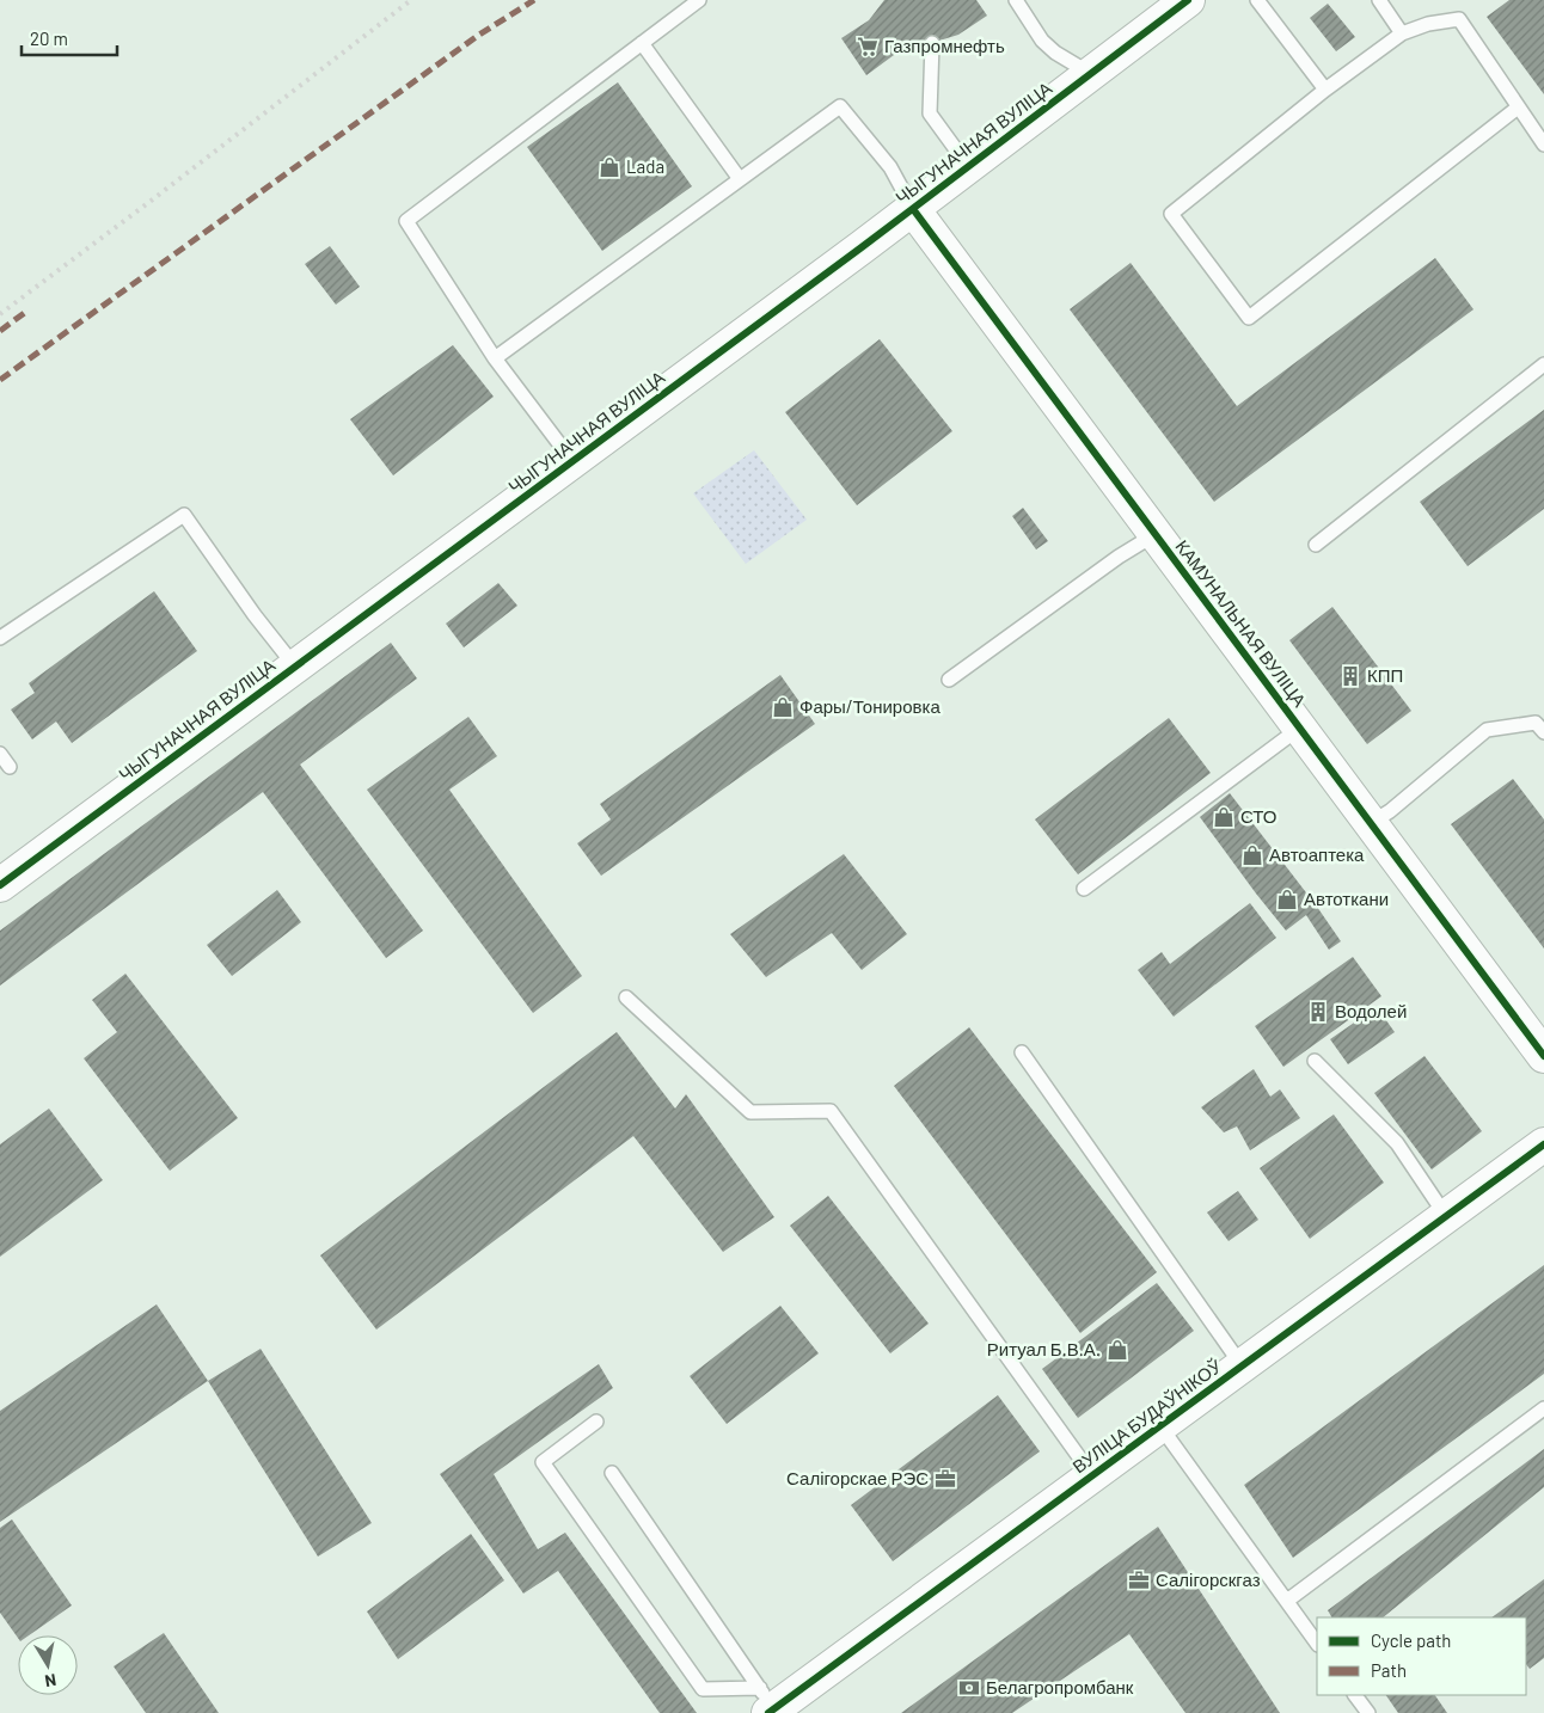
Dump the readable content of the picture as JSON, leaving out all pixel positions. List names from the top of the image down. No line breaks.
{"streets":{"street":["ЧЫГУНАЧНАЯ ВУЛІЦА","КАМУНАЛЬНАЯ ВУЛІЦА","ВУЛІЦА БУДАЎНІКОЎ"]},"crossings":[["ЧЫГУНАЧНАЯ ВУЛІЦА","КАМУНАЛЬНАЯ ВУЛІЦА"]],"places":{"supermarket":["Газпромнефть"],"shop":["Lada","Фары/Тонировка","СТО","Автоаптека","Автоткани","Ритуал Б.В.А."],"building":["КПП","Водолей"],"office":["Салігорскае РЭС","Салігорскгаз"],"bank":["Белагропромбанк"]},"legend":["Cycle path","Path"],"scale_bar":"20 m","north":"bottom"}
